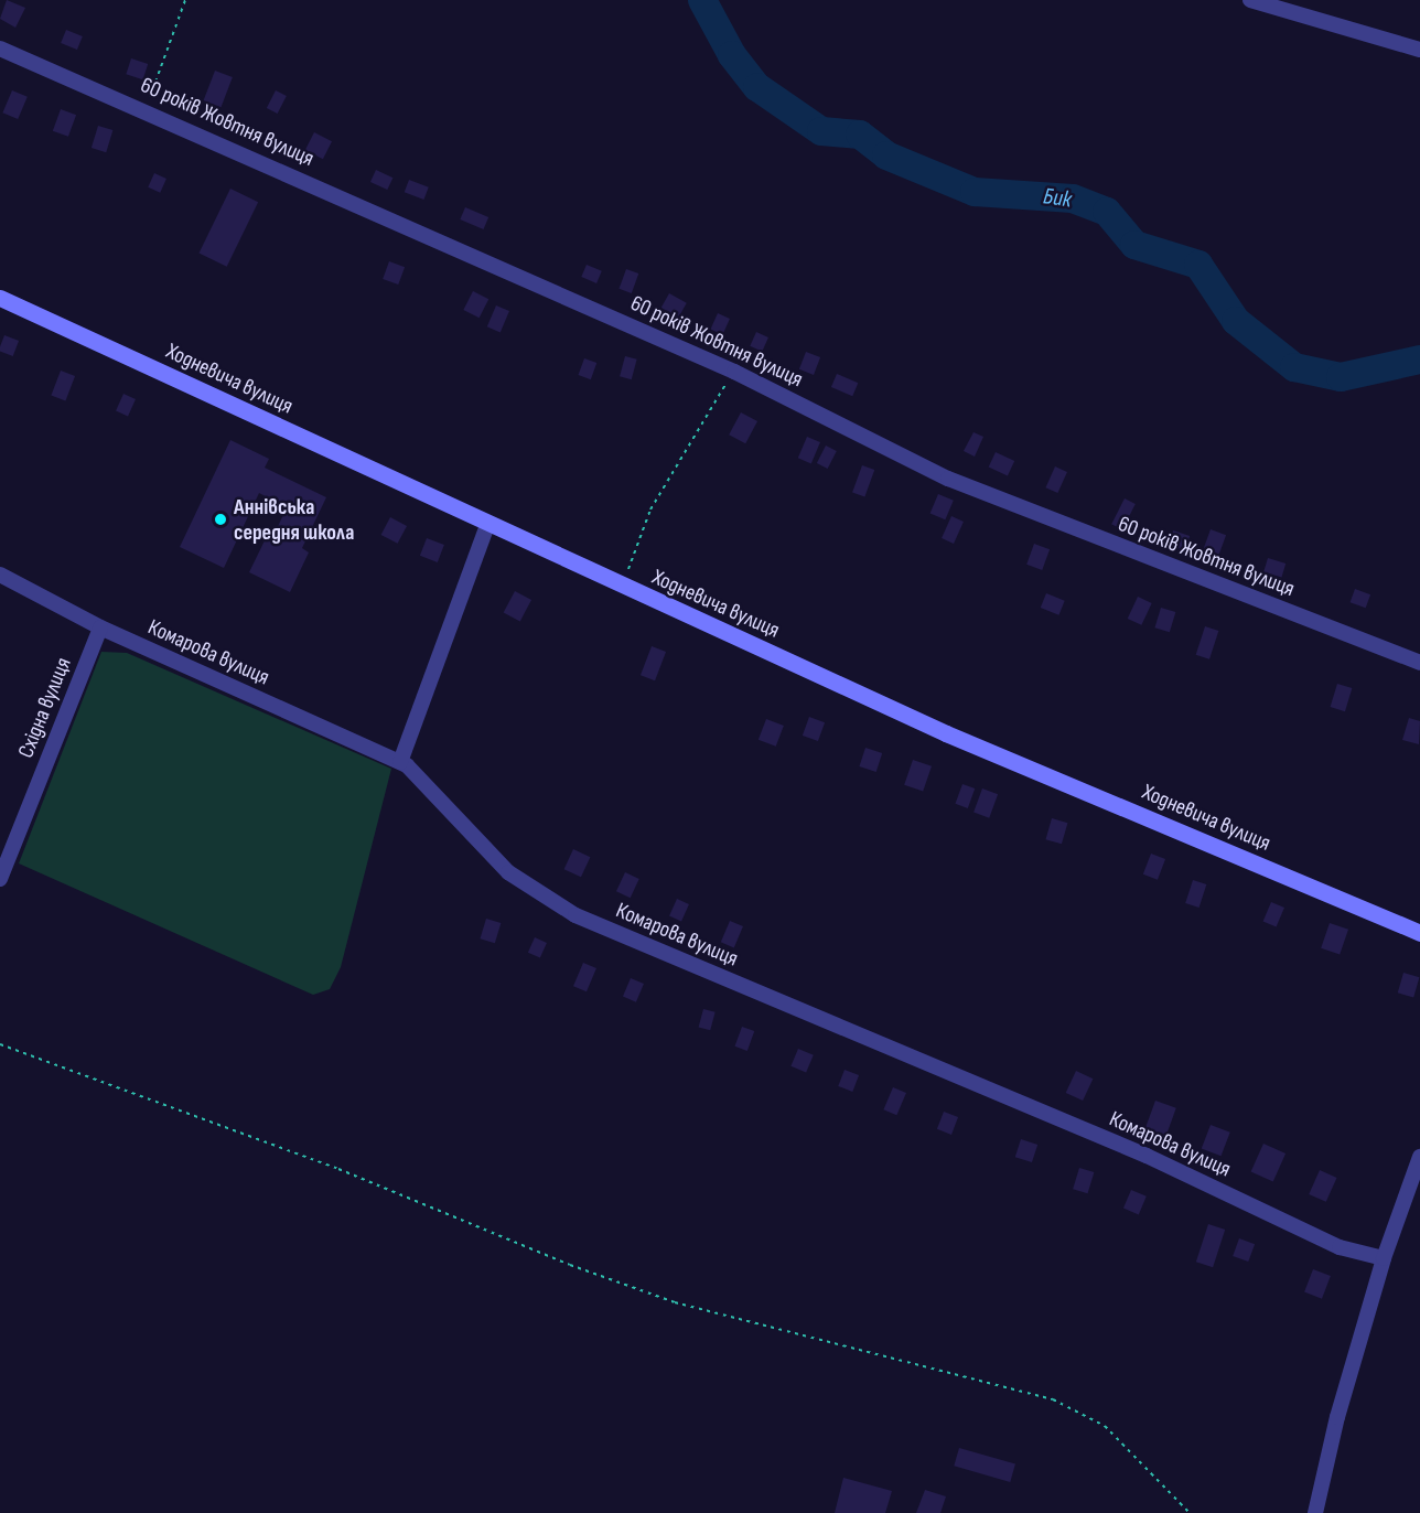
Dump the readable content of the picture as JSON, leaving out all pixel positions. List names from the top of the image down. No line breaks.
{"streets":{"main road":["Ходневича вулиця"],"street":["60 років Жовтня вулиця","Комарова вулиця","Східна вулиця"]},"crossings":[["Комарова вулиця","Східна вулиця"]],"water":["Бик"],"places":["Аннівська середня школа"]}
